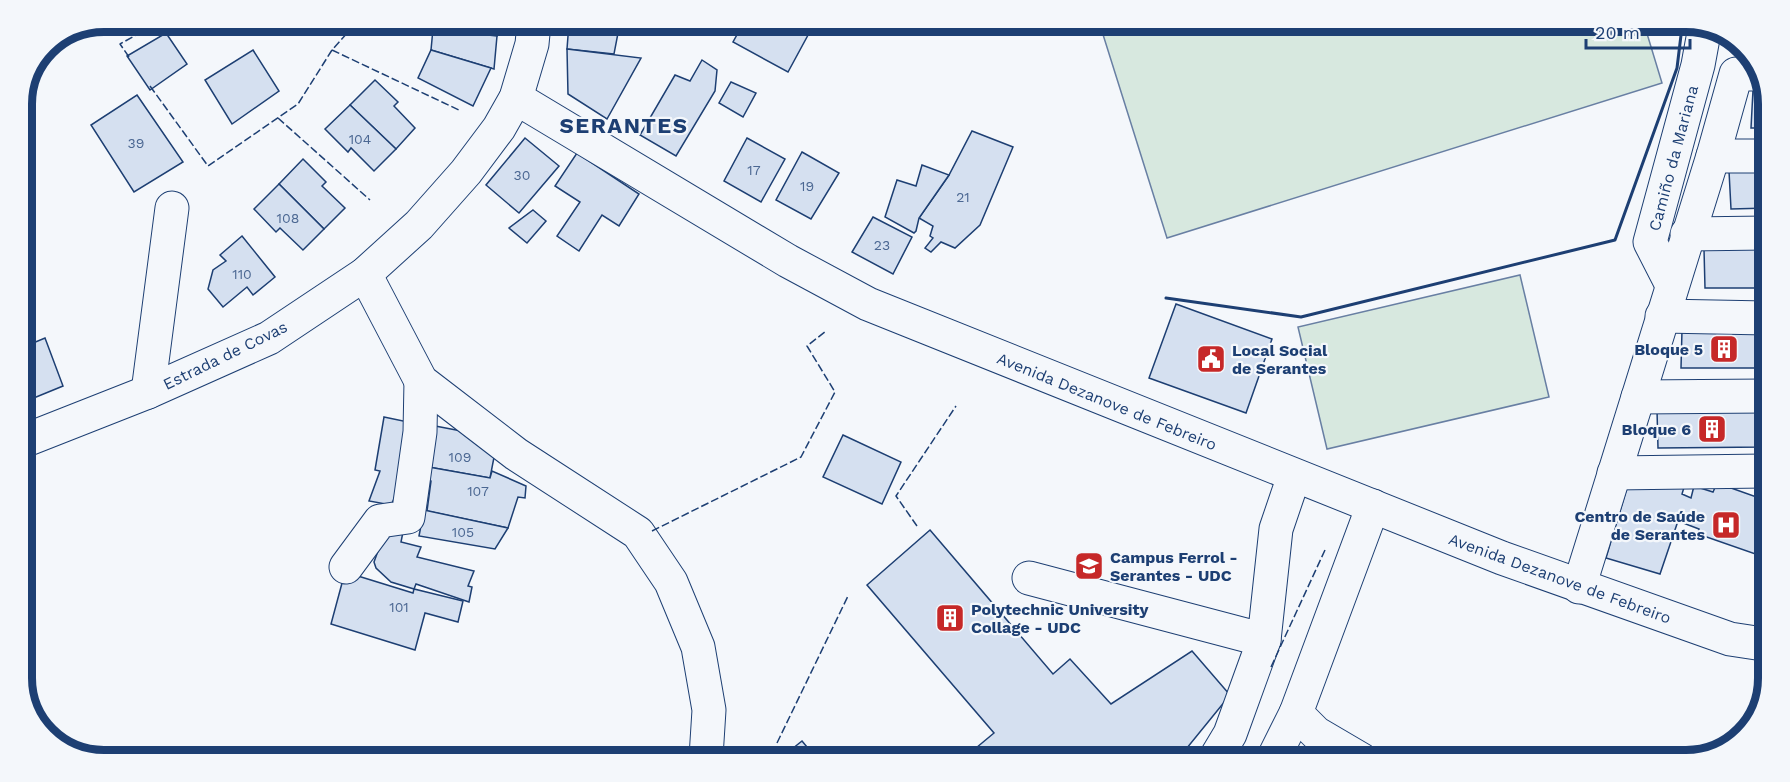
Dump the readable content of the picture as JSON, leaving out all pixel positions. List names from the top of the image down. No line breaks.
{"streets":{"main road":["Camiño da Mariana","Estrada de Covas","Avenida Dezanove de Febreiro"]},"crossings":[["Estrada de Covas","Avenida Dezanove de Febreiro"]],"districts":["SERANTES"],"places":{"building":["Bloque 5","Bloque 6","Polytechnic University Collage - UDC"],"public building":["Local Social de Serantes"],"hospital":["Centro de Saúde de Serantes"],"school or university":["Campus Ferrol - Serantes - UDC"]},"house_numbers":["104","39","17","30","19","21","108","23","110","109","107","105","101"],"scale_bar":"20 m"}
